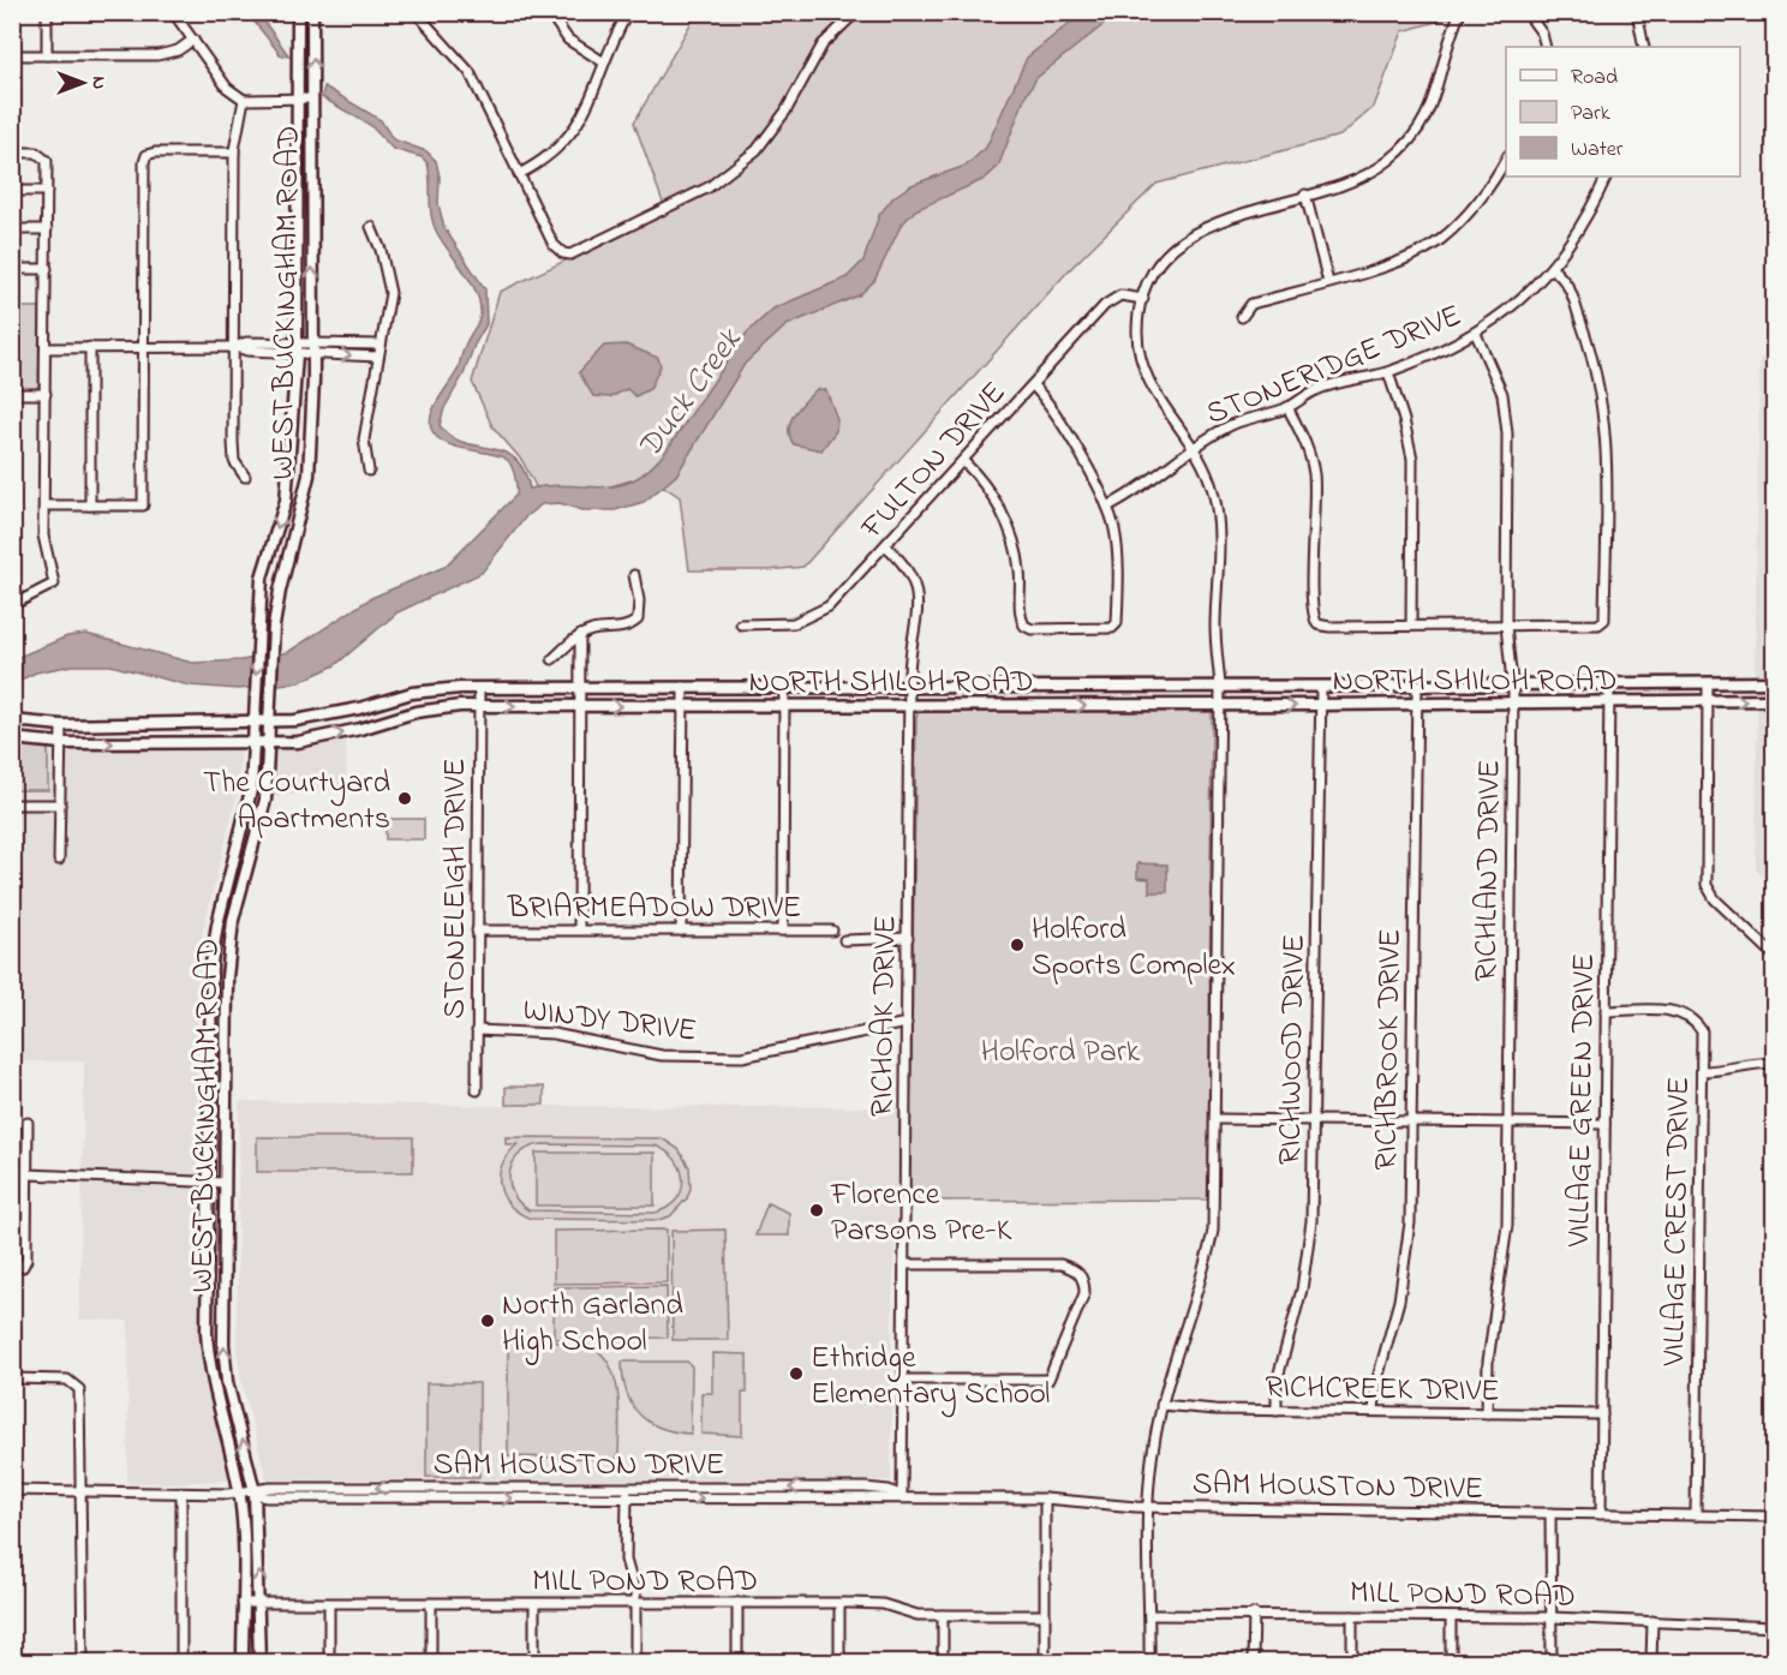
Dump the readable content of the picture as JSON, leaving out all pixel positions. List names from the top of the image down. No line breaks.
{"streets":{"main road":["WEST BUCKINGHAM ROAD","NORTH SHILOH ROAD"],"street":["STONERIDGE DRIVE","FULTON DRIVE","RICHLAND DRIVE","STONELEIGH DRIVE","BRIARMEADOW DRIVE","RICHOAK DRIVE","WINDY DRIVE","RICHWOOD DRIVE","RICHBROOK DRIVE","VILLAGE GREEN DRIVE","VILLAGE CREST DRIVE","RICHCREEK DRIVE","SAM HOUSTON DRIVE","MILL POND ROAD"]},"crossings":[["WEST BUCKINGHAM ROAD","NORTH SHILOH ROAD"],["WEST BUCKINGHAM ROAD","SAM HOUSTON DRIVE"],["WEST BUCKINGHAM ROAD","MILL POND ROAD"],["STONERIDGE DRIVE","RICHLAND DRIVE"],["FULTON DRIVE","RICHOAK DRIVE"],["NORTH SHILOH ROAD","RICHLAND DRIVE"],["NORTH SHILOH ROAD","STONELEIGH DRIVE"],["NORTH SHILOH ROAD","RICHOAK DRIVE"],["NORTH SHILOH ROAD","RICHWOOD DRIVE"],["NORTH SHILOH ROAD","RICHBROOK DRIVE"],["NORTH SHILOH ROAD","VILLAGE GREEN DRIVE"],["RICHLAND DRIVE","RICHCREEK DRIVE"],["STONELEIGH DRIVE","BRIARMEADOW DRIVE"],["STONELEIGH DRIVE","WINDY DRIVE"],["RICHOAK DRIVE","WINDY DRIVE"],["RICHOAK DRIVE","SAM HOUSTON DRIVE"],["RICHWOOD DRIVE","RICHCREEK DRIVE"],["RICHBROOK DRIVE","RICHCREEK DRIVE"],["VILLAGE GREEN DRIVE","VILLAGE CREST DRIVE"],["VILLAGE GREEN DRIVE","RICHCREEK DRIVE"],["VILLAGE GREEN DRIVE","SAM HOUSTON DRIVE"],["VILLAGE CREST DRIVE","SAM HOUSTON DRIVE"]],"water":["Duck Creek"],"parks":["Holford Park"],"places":["The Courtyard Apartments","Holford Sports Complex","Florence Parsons Pre-K","North Garland High School","Ethridge Elementary School"],"legend":["Road","Park","Water"],"north":"right"}
